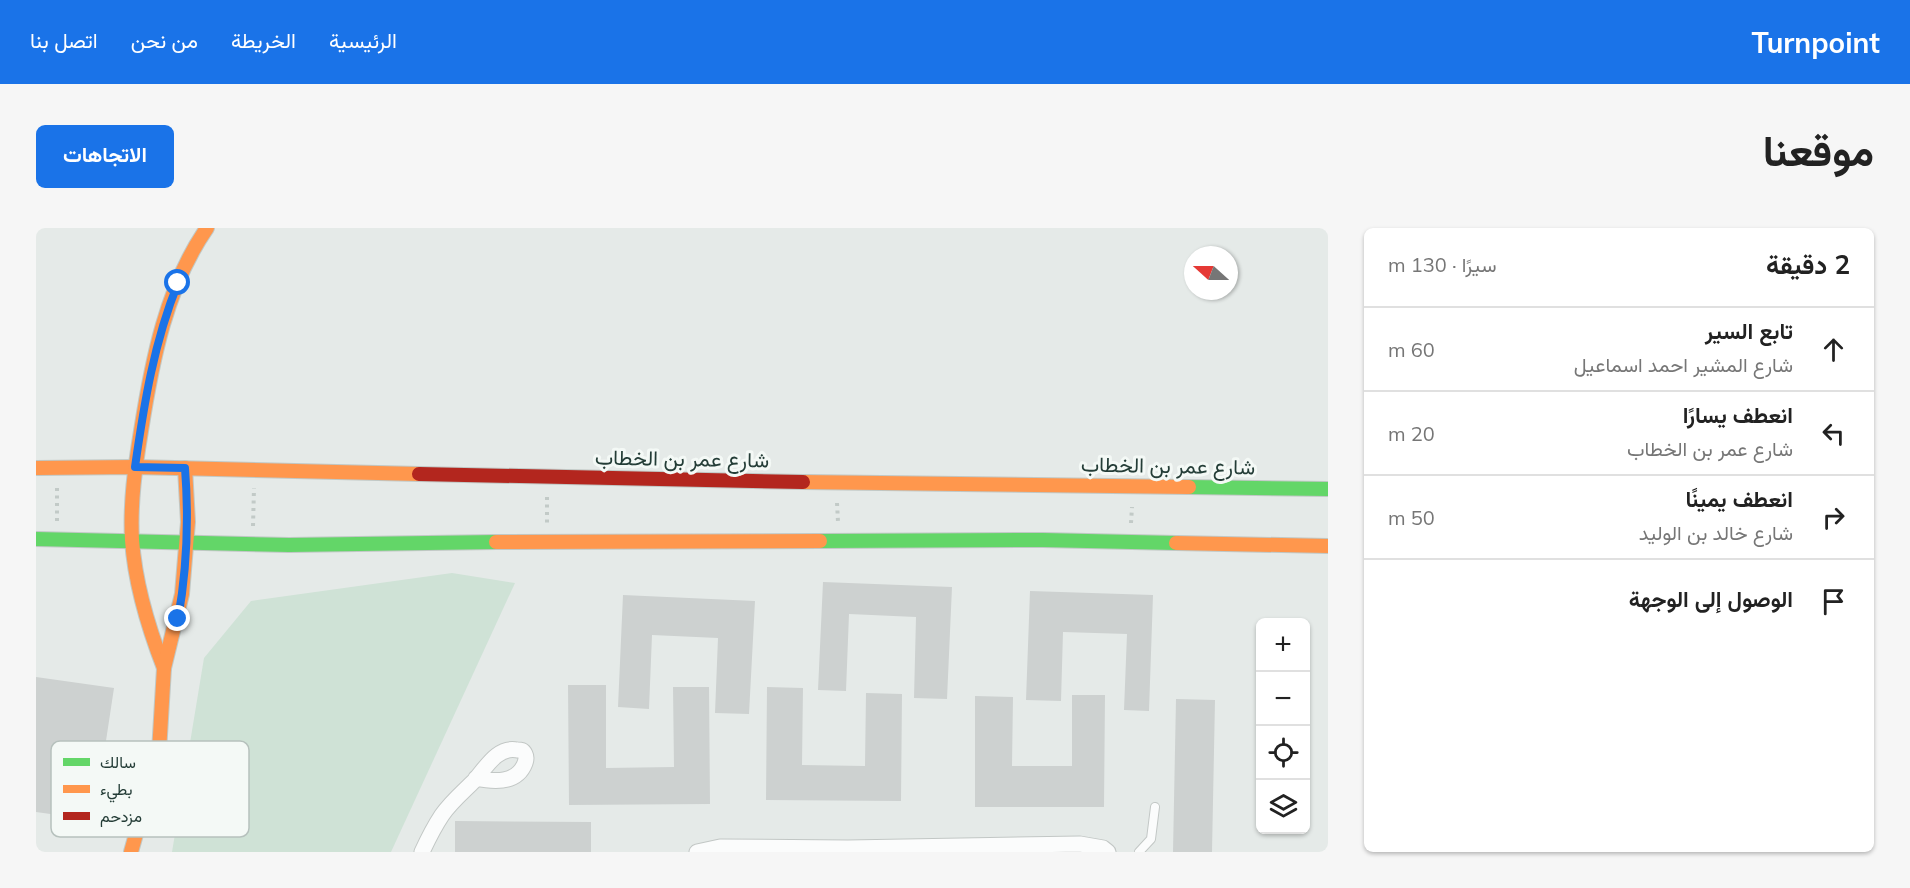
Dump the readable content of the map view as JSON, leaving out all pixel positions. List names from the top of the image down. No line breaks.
{"streets":{"street":["شارع عمر بن الخطاب"]},"legend":["سالك","بطيء","مزدحم"],"north":"left","page":{"header":"Turnpoint","nav":["الرئيسية","الخريطة","من نحن","اتصل بنا"],"title":"موقعنا","buttons":"الاتجاهات","heading":["2 دقيقة","سيرًا · 130 m"],"list":[["تابع السير","شارع المشير احمد اسماعيل","60 m"],["انعطف يسارًا","شارع عمر بن الخطاب","20 m"],["انعطف يمينًا","شارع خالد بن الوليد","50 m"],"الوصول إلى الوجهة"],"map_buttons":["+","−"]}}
